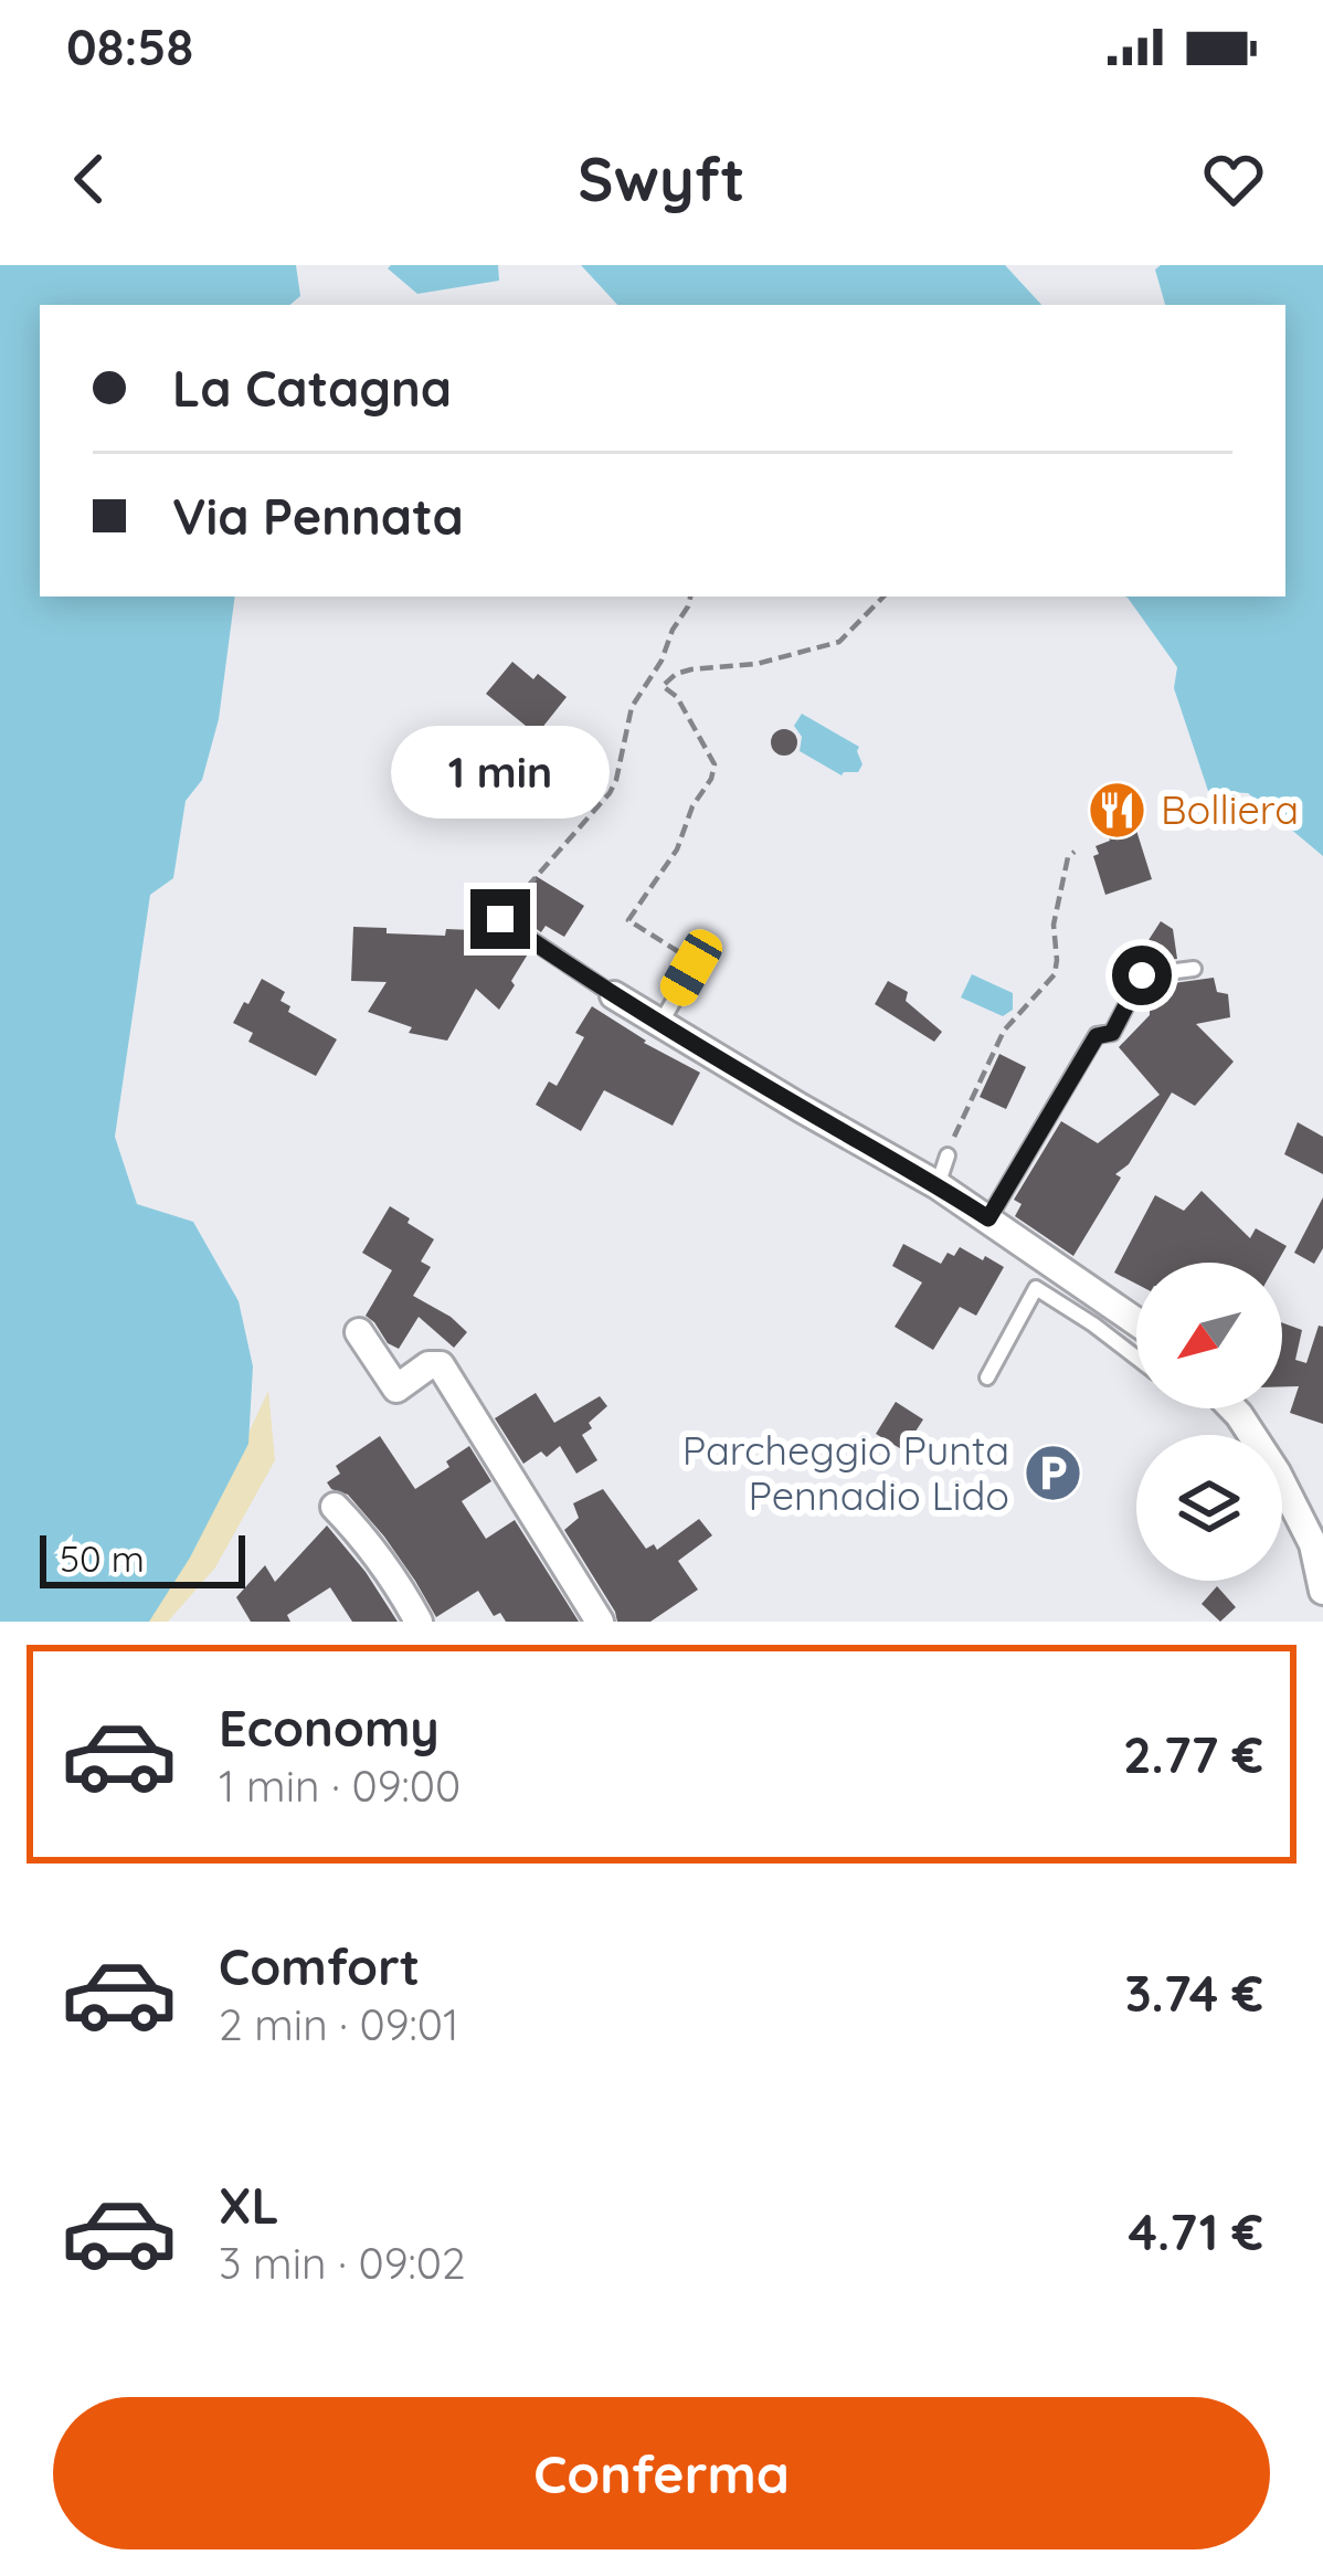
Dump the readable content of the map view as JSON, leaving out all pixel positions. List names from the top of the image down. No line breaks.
{"places":{"restaurant":["Bolliera"],"parking":["Parcheggio Punta Pennadio Lido"]},"scale_bar":"50 m","north":"bottom left","page":{"status":"08:58","header":"Swyft","banner":["La Catagna","Via Pennata"],"bubble":"1 min","scale":"50 m","list":[{"name":"Economy","note":"1 min · 09:00","value":"2.77 €"},{"name":"Comfort","note":"2 min · 09:01","value":"3.74 €"},{"name":"XL","note":"3 min · 09:02","value":"4.71 €"}],"buttons":"Conferma"}}
